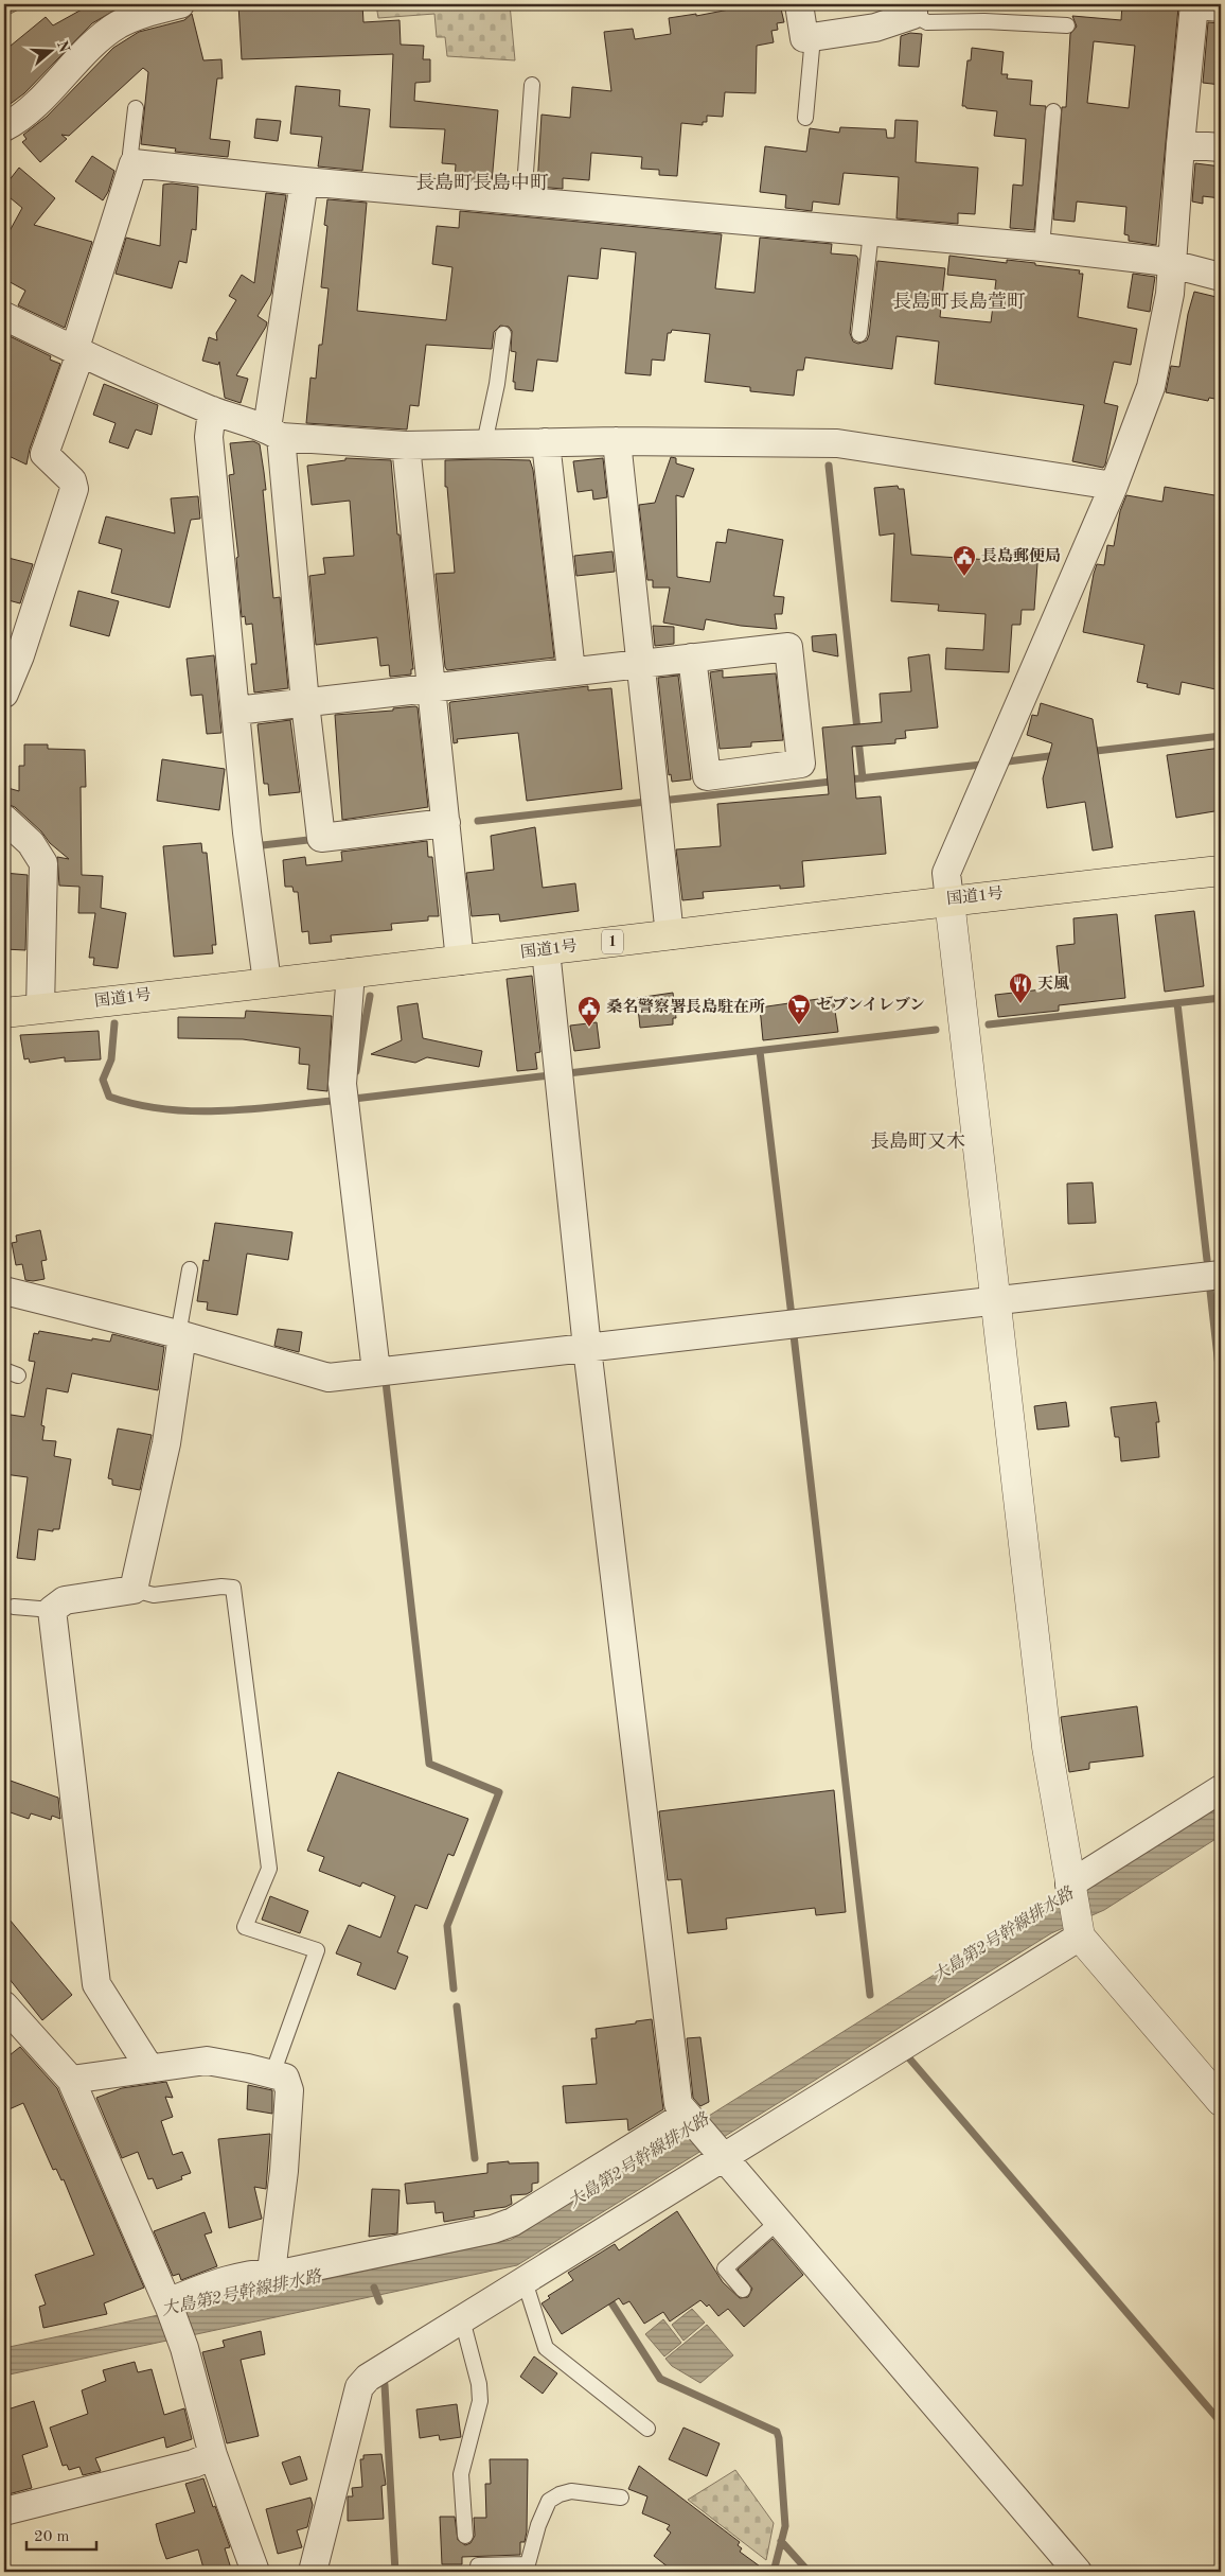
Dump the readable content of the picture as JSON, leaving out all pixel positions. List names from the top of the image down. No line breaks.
{"streets":{"highway":["国道1号","1"]},"districts":["長島町長島中町","長島町長島萱町","長島町又木"],"water":["大島第2号幹線排水路"],"places":{"public building":["長島郵便局","桑名警察署長島駐在所"],"restaurant":["天風"],"supermarket":["セブンイレブン"]},"scale_bar":"20 m","north":"right"}
